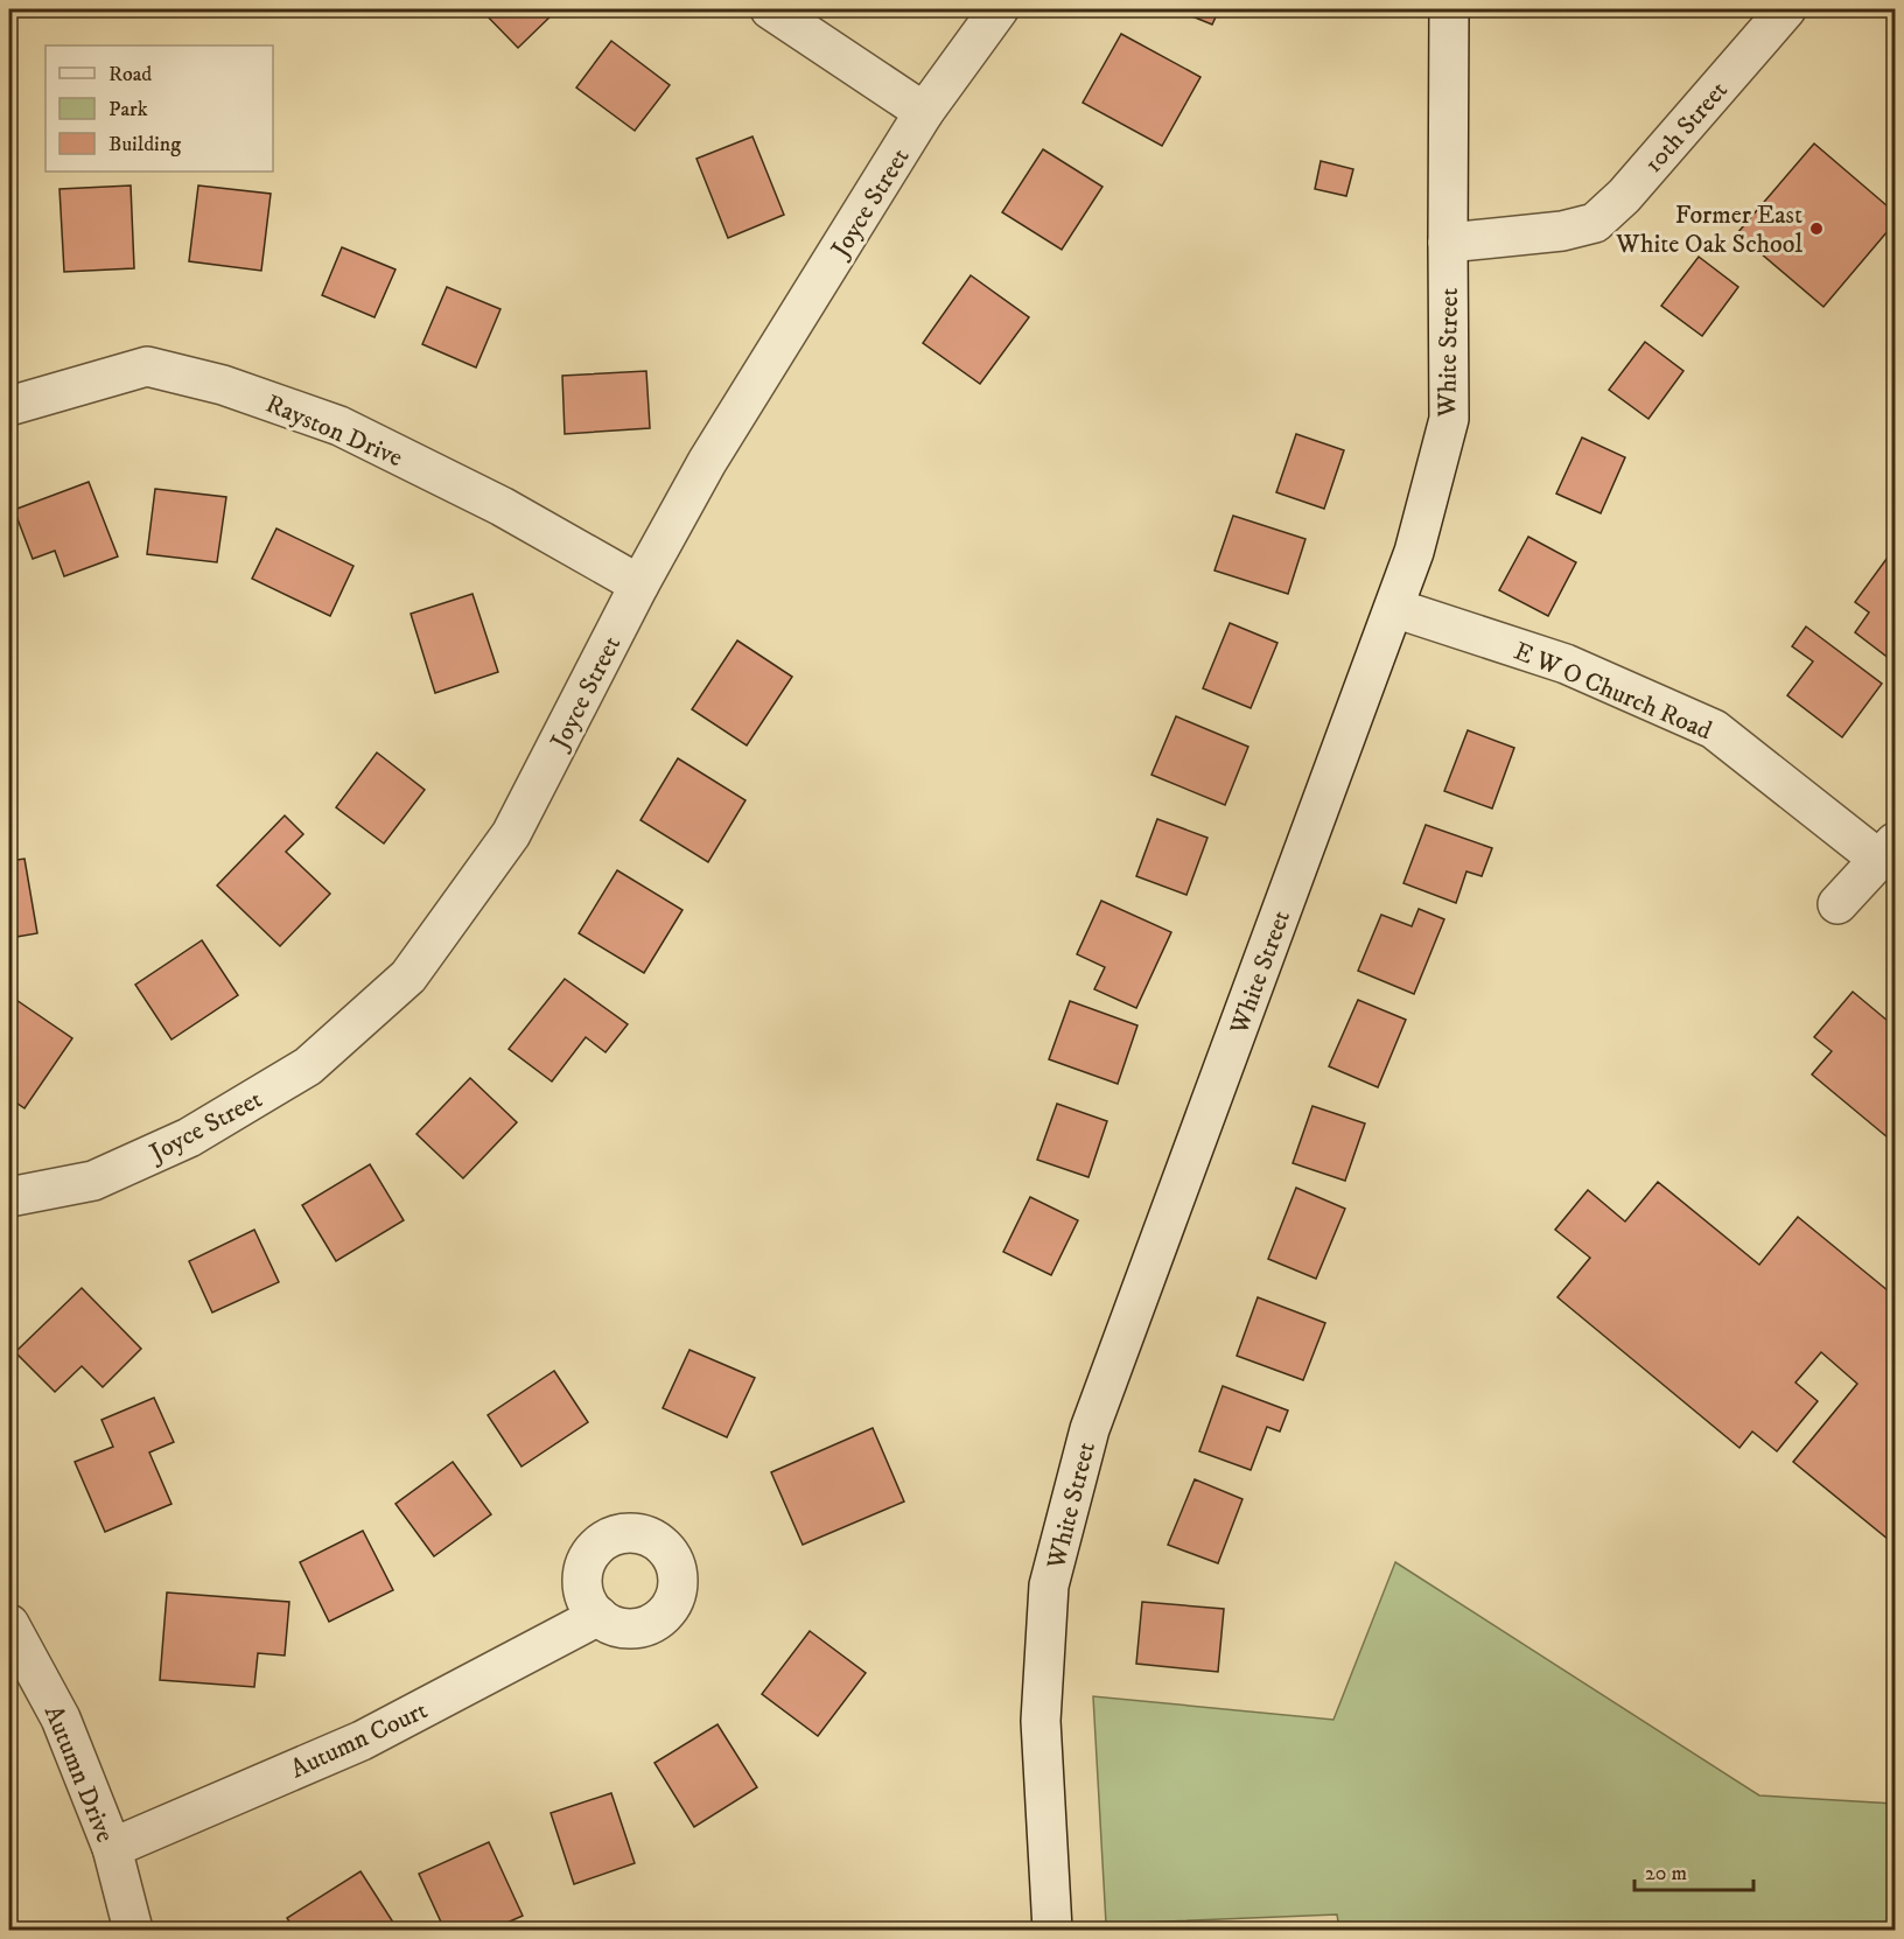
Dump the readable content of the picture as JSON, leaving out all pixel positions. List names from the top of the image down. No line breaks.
{"streets":{"street":["10th Street","Joyce Street","White Street","Rayston Drive","E W O Church Road","Autumn Court","Autumn Drive"]},"crossings":[["10th Street","White Street"],["Joyce Street","Rayston Drive"],["White Street","E W O Church Road"],["Autumn Court","Autumn Drive"]],"places":["Former East White Oak School"],"legend":["Road","Park","Building"],"scale_bar":"20 m"}
